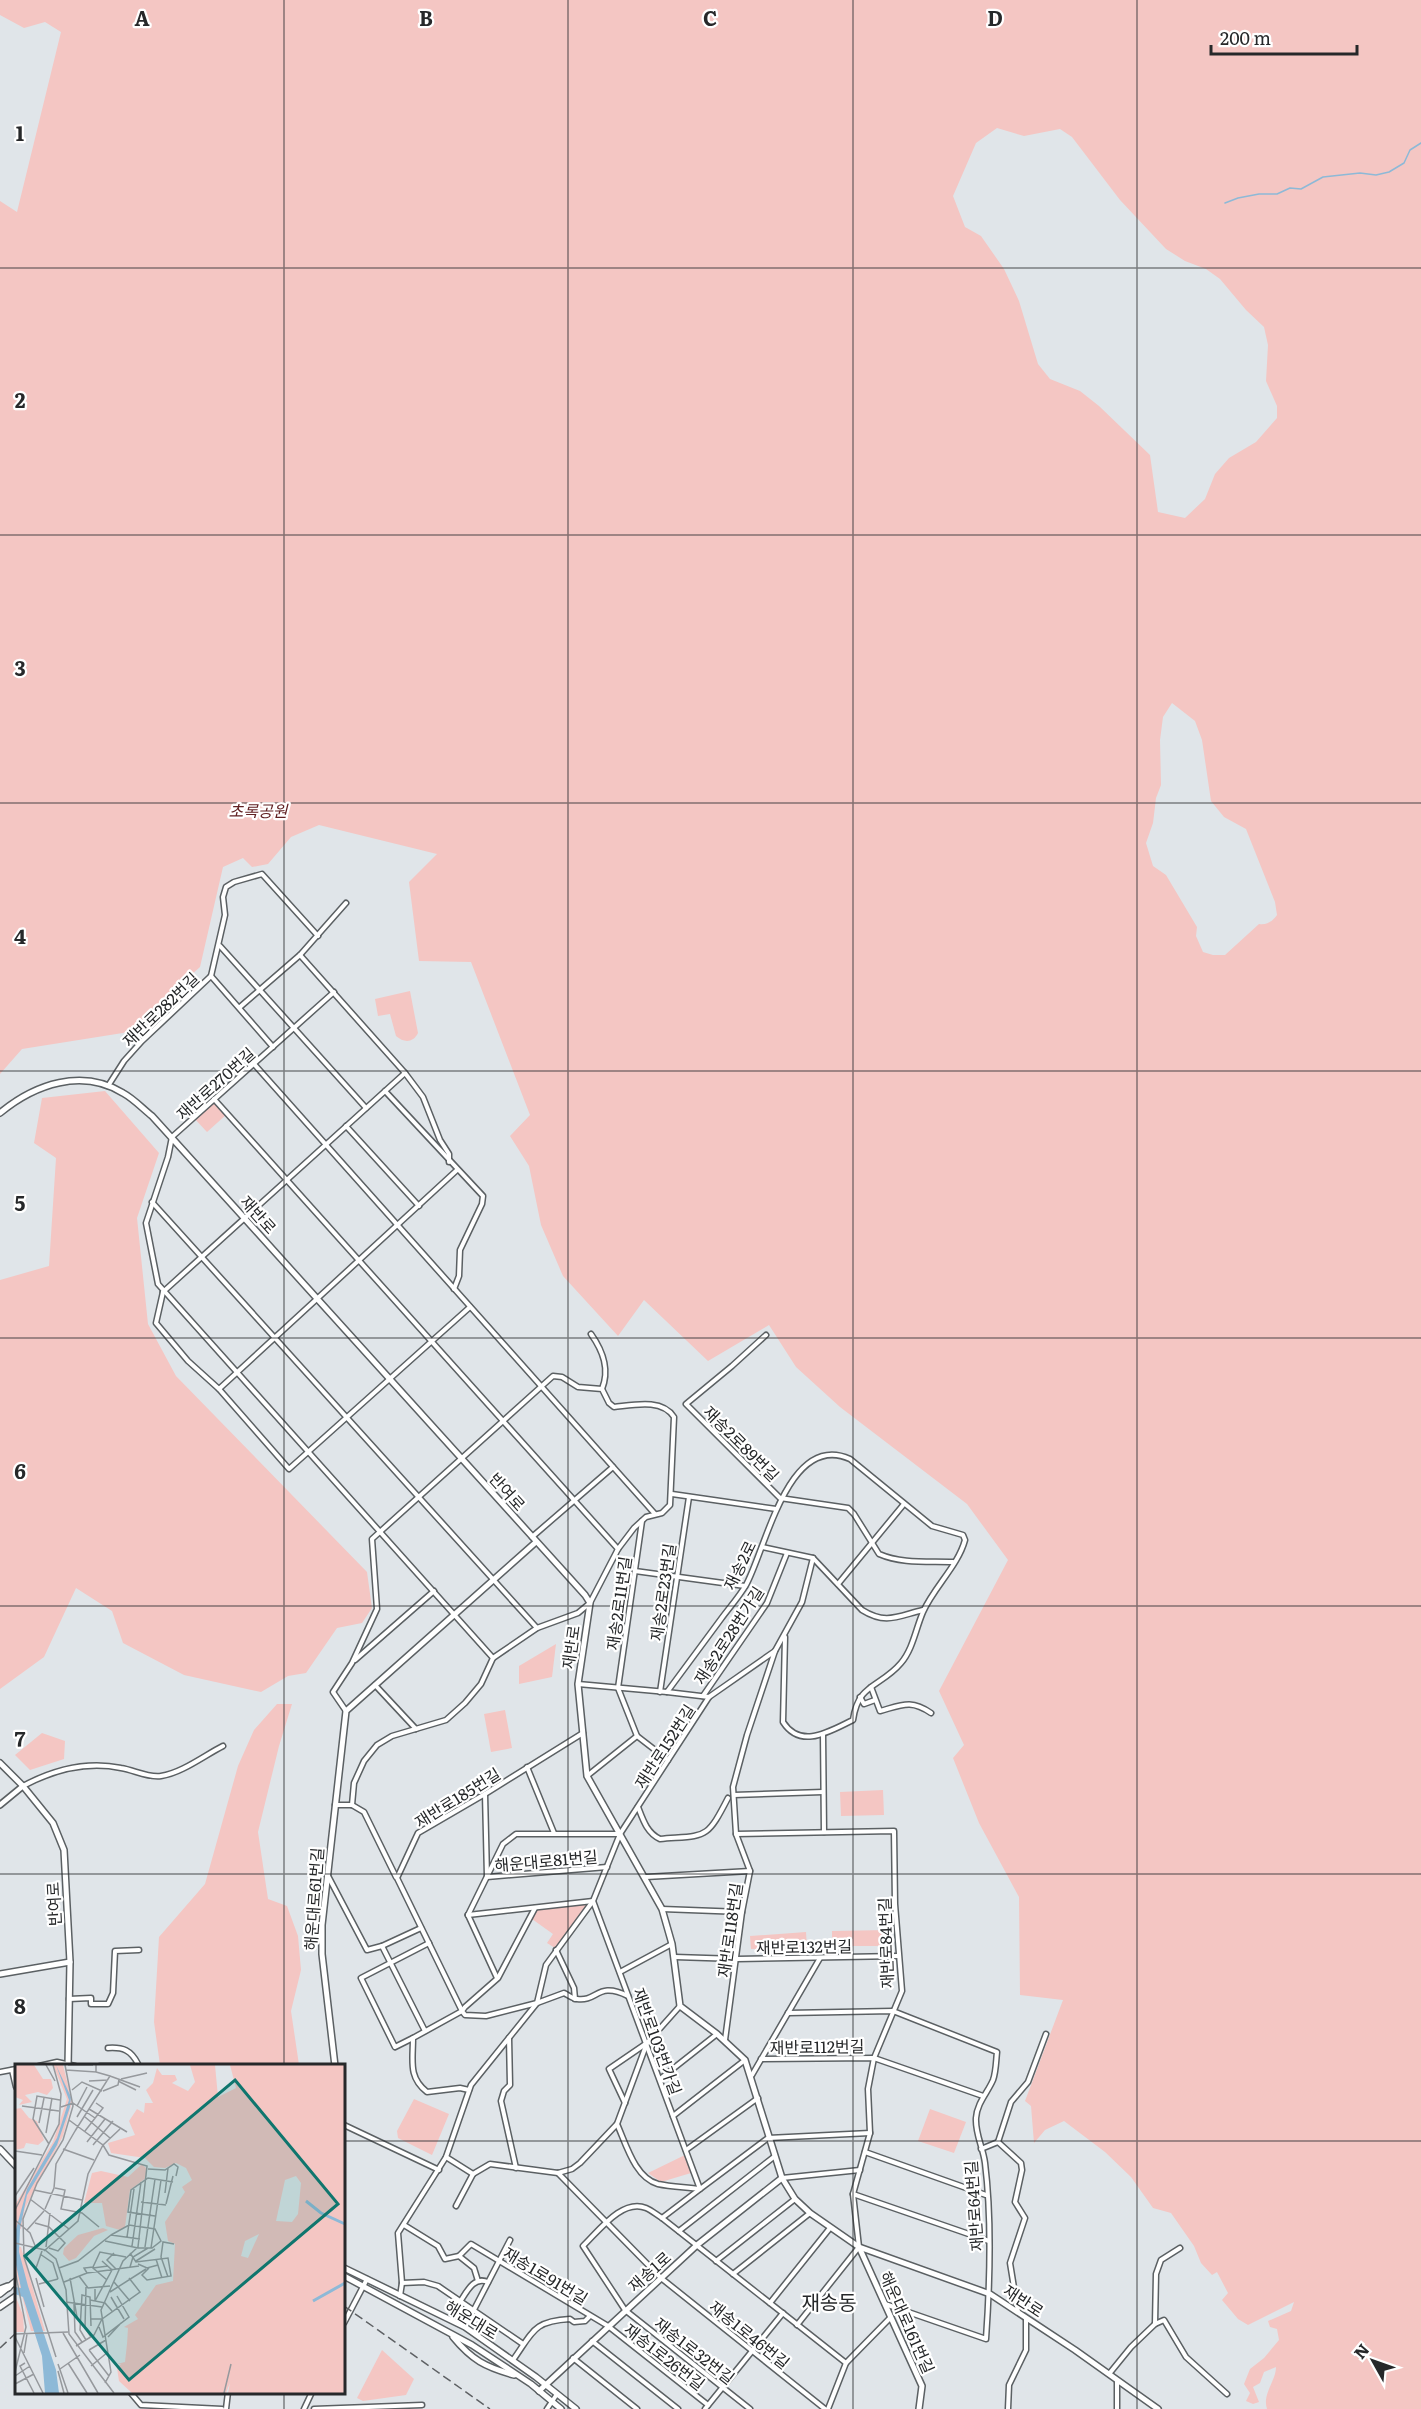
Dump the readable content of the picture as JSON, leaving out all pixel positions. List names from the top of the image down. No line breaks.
{"streets":{"main road":["재반로","반여로","해운대로61번길","재송1로","해운대로","해운대로161번길"],"street":["재반로282번길","재반로270번길","재송2로89번길","재송2로","재송2로23번길","재송2로11번길","재송2로28번가길","재반로152번길","재반로185번길","해운대로81번길","재반로118번길","재반로84번길","재반로132번길","재반로103번가길","재반로112번길","재반로64번길","재송1로91번길","재송1로46번길","재송1로32번길","재송1로26번길"]},"crossings":[["재반로282번길","재반로270번길"],["재반로282번길","재반로"],["재반로270번길","재반로"],["재반로","반여로"],["재반로","재반로152번길"],["재반로","재반로185번길"],["재반로","해운대로81번길"],["재반로","재반로118번길"],["재반로","재반로84번길"],["재반로","재반로132번길"],["재반로","재반로112번길"],["재반로","재반로64번길"],["재반로","재송1로"],["재반로","해운대로161번길"],["재송2로89번길","재송2로"],["재반로152번길","해운대로81번길"],["해운대로81번길","재반로103번가길"],["해운대로81번길","해운대로"],["재반로118번길","재반로132번길"],["재반로84번길","재반로132번길"],["재반로84번길","재반로112번길"],["재반로84번길","재반로64번길"],["재반로84번길","해운대로161번길"],["재반로132번길","재반로112번길"],["재반로112번길","재반로64번길"],["재반로64번길","해운대로161번길"],["재송1로","재송1로91번길"],["재송1로","해운대로"],["재송1로","재송1로46번길"],["재송1로","재송1로32번길"],["재송1로","재송1로26번길"],["재송1로91번길","재송1로26번길"],["재송1로46번길","재송1로32번길"]],"districts":["재송동"],"parks":["초록공원"],"scale_bar":"200 m","north":"top left","grid":{"columns":["A","B","C","D"],"rows":["1","2","3","4","5","6","7","8"]}}
